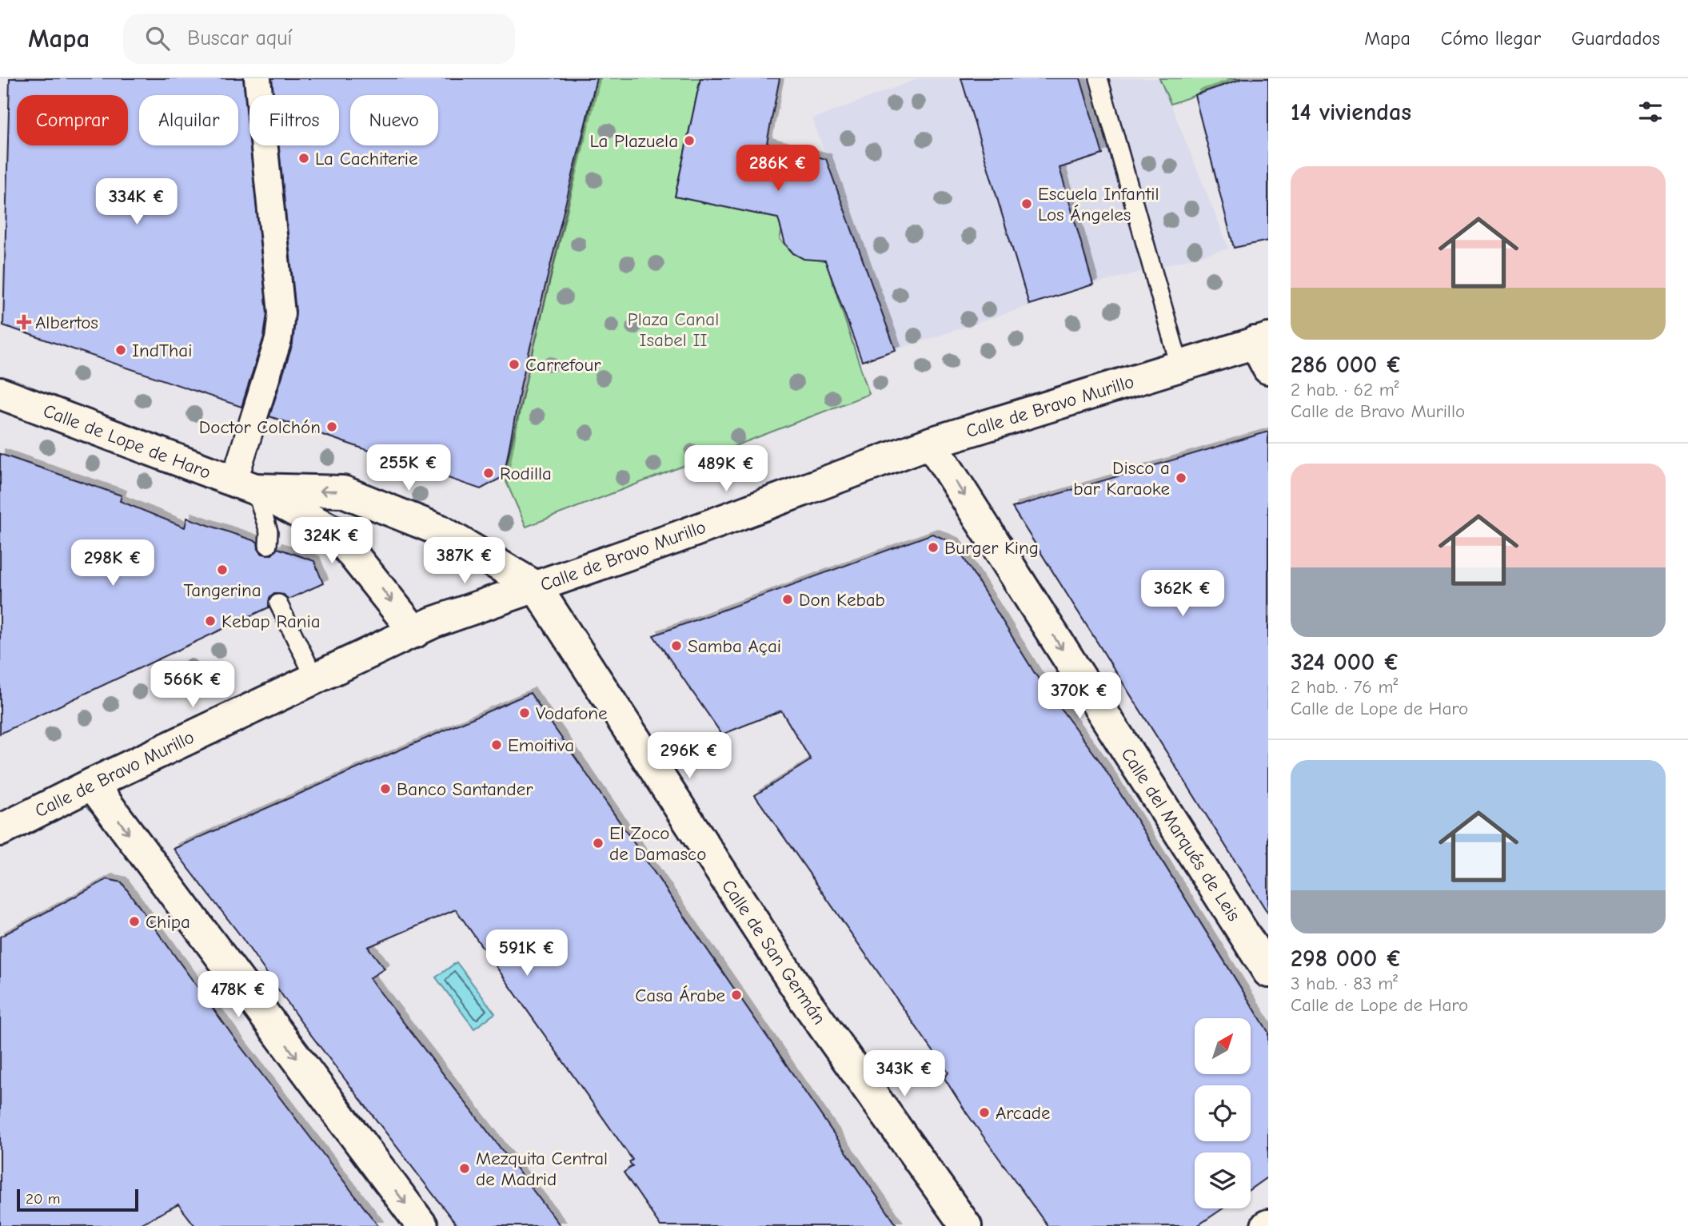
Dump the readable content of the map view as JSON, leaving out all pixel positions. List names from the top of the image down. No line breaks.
{"streets":{"street":["Calle de Bravo Murillo","Calle de Lope de Haro","Calle del Marqués de Leis","Calle de San Germán"]},"crossings":[["Calle de Bravo Murillo","Calle de Lope de Haro"],["Calle de Bravo Murillo","Calle del Marqués de Leis"],["Calle de Bravo Murillo","Calle de San Germán"],["Calle de Lope de Haro","Calle de San Germán"]],"one_way":["Calle del Marqués de Leis"],"parks":["Plaza Canal Isabel II"],"places":{"other":["La Plazuela","La Cachiterie","Escuela Infantil Los Ángeles","IndThai","Carrefour","Doctor Colchón","Rodilla","Disco a bar Karaoke","Burger King","Tangerina","Don Kebab","Kebap Rania","Samba Açai","Vodafone","Emoitiva","Banco Santander","El Zoco de Damasco","Chipa","Casa Árabe","Arcade","Mezquita Central de Madrid"],"health":["Albertos"]},"scale_bar":"20 m","north":"top right","page":{"header":"Mapa","search":"Buscar aquí","nav":["Mapa","Cómo llegar","Guardados"],"heading":"14 viviendas","chip":["Comprar","Alquilar","Filtros","Nuevo"],"price":["286K €","334K €","255K €","489K €","324K €","387K €","298K €","362K €","566K €","370K €","296K €","591K €","478K €","343K €"],"list":[{"name":"286 000 €","note":"2 hab. · 62 m² · Calle de Bravo Murillo"},{"name":"324 000 €","note":"2 hab. · 76 m² · Calle de Lope de Haro"},{"name":"298 000 €","note":"3 hab. · 83 m² · Calle de Lope de Haro"}],"scale":"20 m"}}
